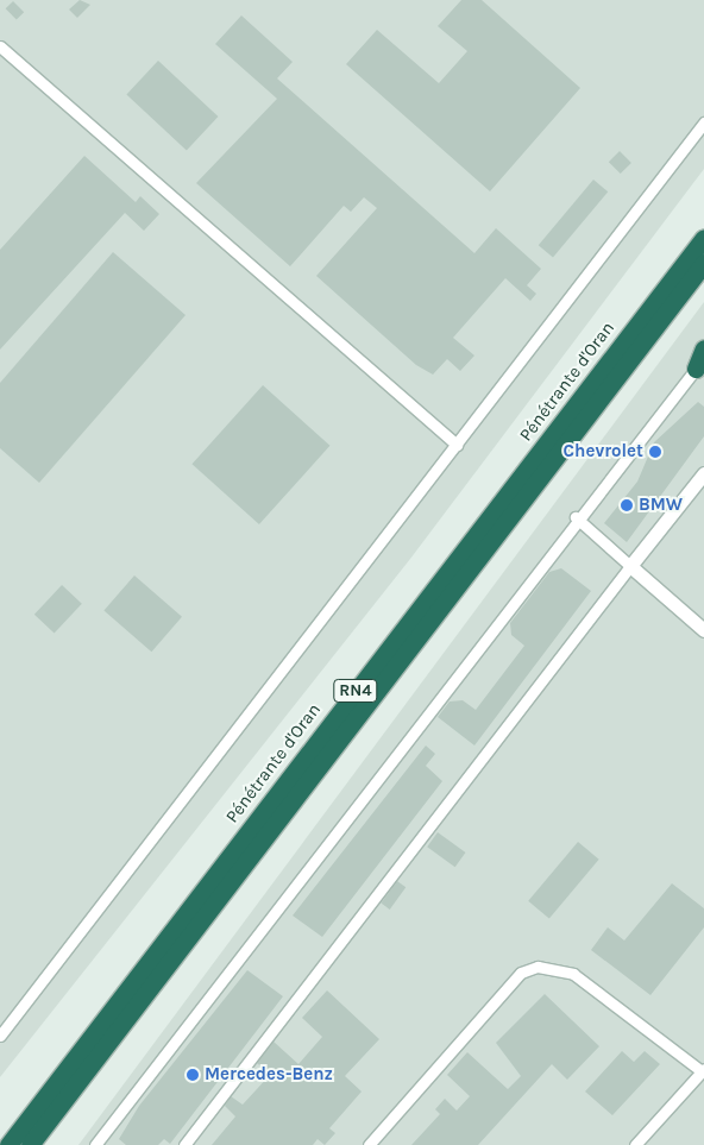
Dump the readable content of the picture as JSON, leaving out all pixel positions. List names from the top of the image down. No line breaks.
{"streets":{"highway":["Pénétrante d'Oran","RN4"]},"places":["Chevrolet","BMW","Mercedes-Benz"]}
